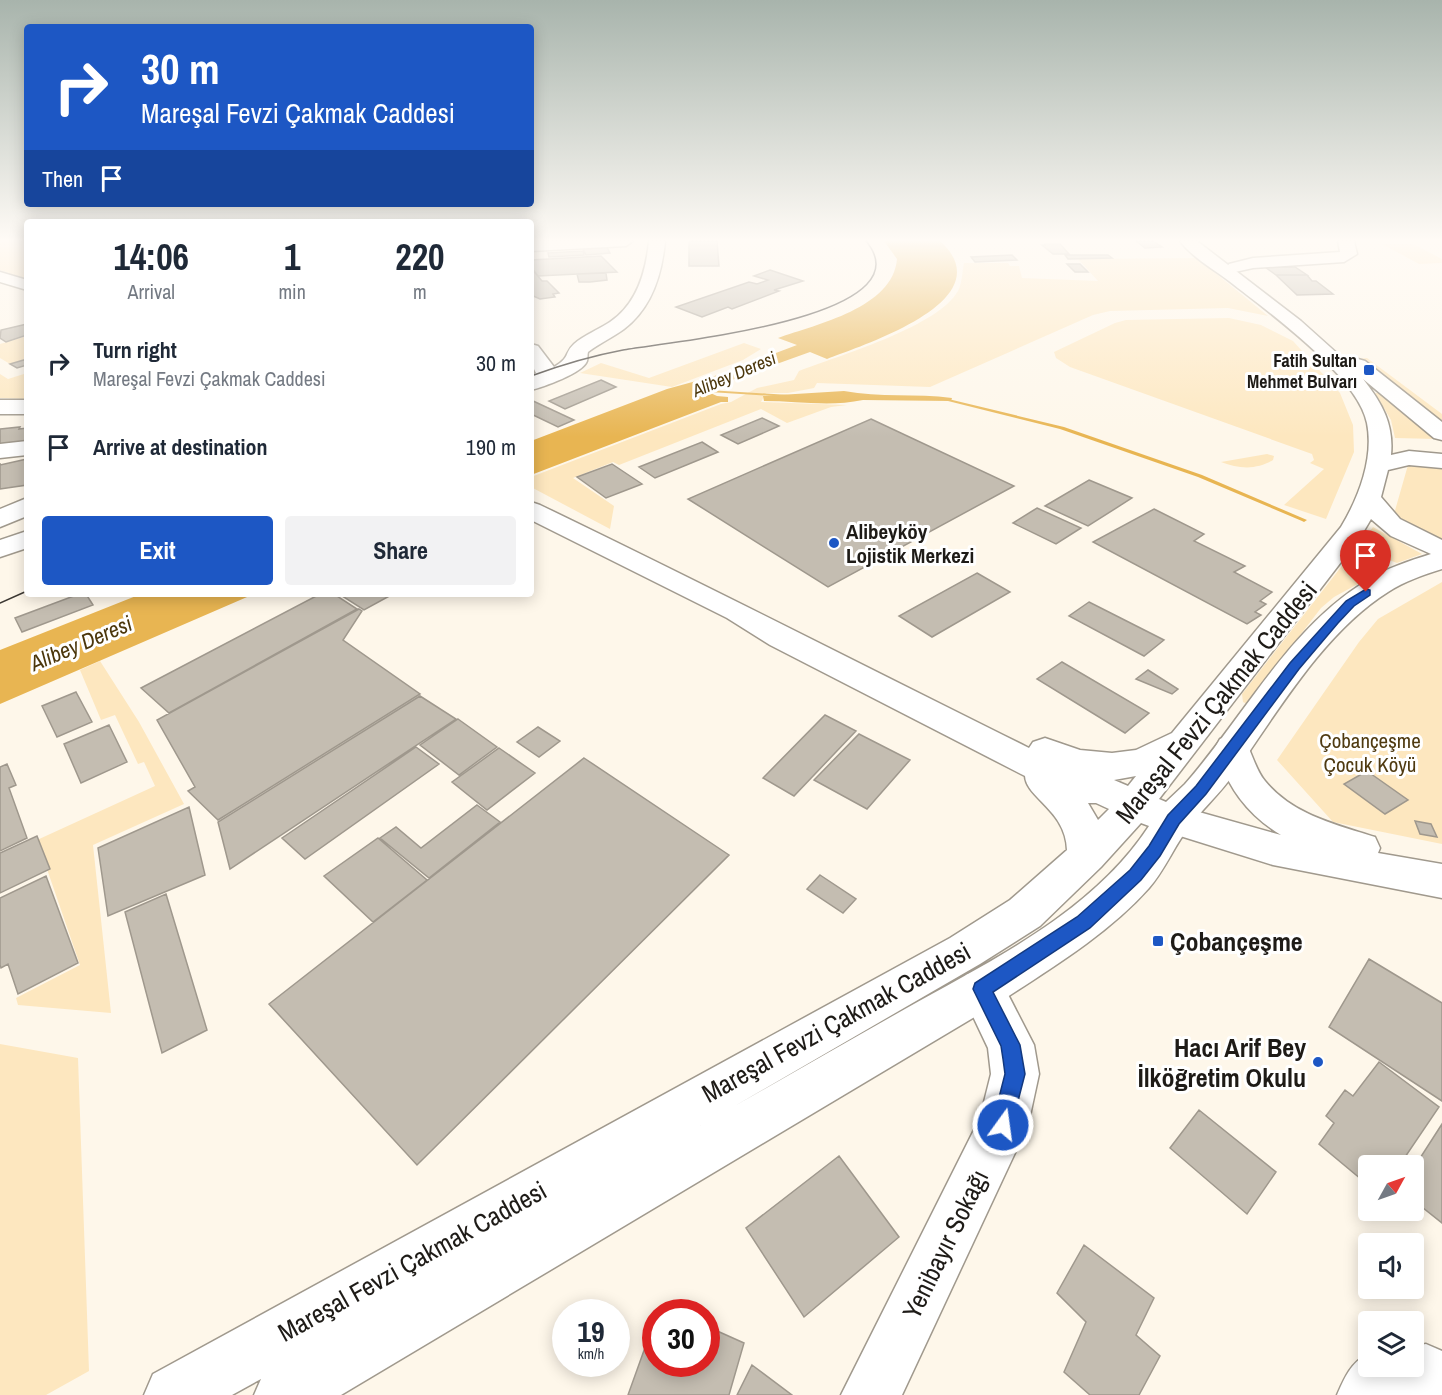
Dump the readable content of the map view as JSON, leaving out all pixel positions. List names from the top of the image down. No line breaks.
{"streets":{"main road":["Mareşal Fevzi Çakmak Caddesi","Yenibayır Sokağı"]},"crossings":[["Mareşal Fevzi Çakmak Caddesi","Yenibayır Sokağı"]],"water":["Alibey Deresi"],"parks":["Çobançeşme Çocuk Köyü"],"places":{"transit":["Fatih Sultan Mehmet Bulvarı","Çobançeşme"],"other":["Alibeyköy Lojistik Merkezi","Hacı Arif Bey İlköğretim Okulu"]},"north":"top right","page":{"turn":["30 m","Mareşal Fevzi Çakmak Caddesi"],"then":"Then","eta":["14:06","Arrival","1","min","220","m"],"list":[{"name":"Turn right","note":"Mareşal Fevzi Çakmak Caddesi","value":"30 m"},{"name":"Arrive at destination","value":"190 m"}],"buttons":["Exit","Share"],"speed":"19 km/h","limit":"30"}}
